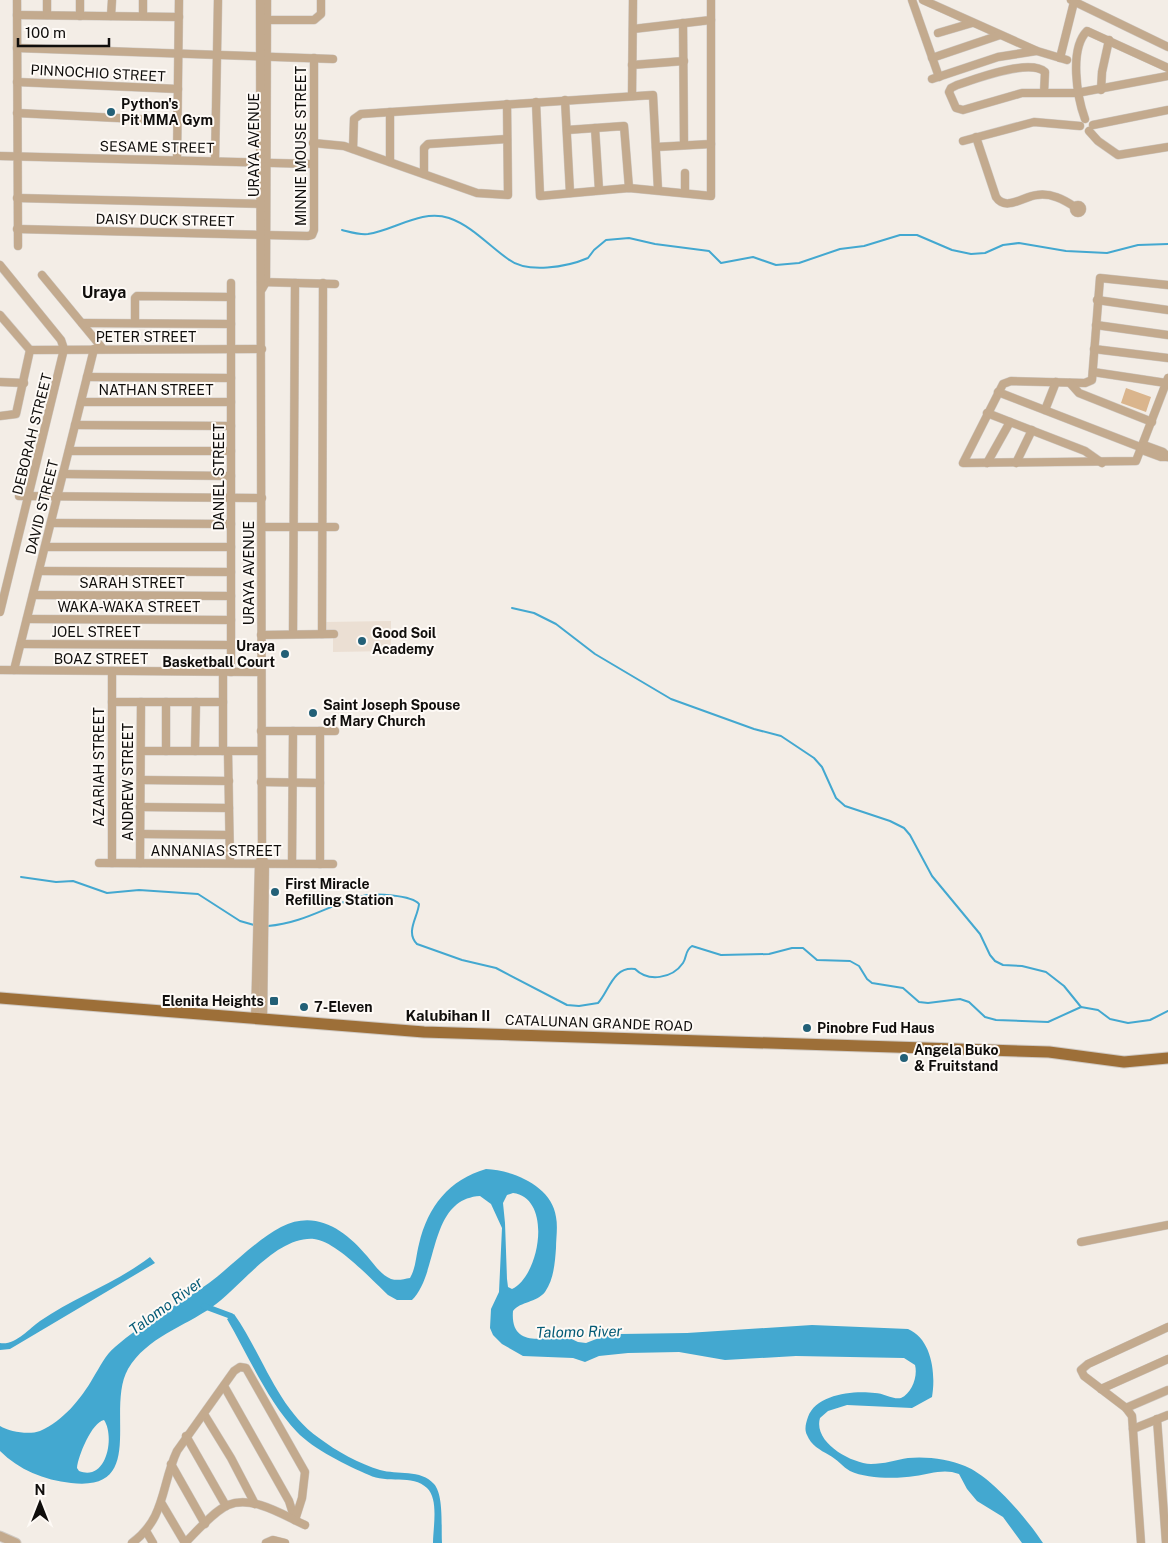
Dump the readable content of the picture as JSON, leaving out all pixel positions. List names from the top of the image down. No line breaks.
{"streets":{"main road":["CATALUNAN GRANDE ROAD"],"street":["PINNOCHIO STREET","URAYA AVENUE","MINNIE MOUSE STREET","SESAME STREET","DAISY DUCK STREET","PETER STREET","NATHAN STREET","DEBORAH STREET","DANIEL STREET","DAVID STREET","SARAH STREET","WAKA-WAKA STREET","JOEL STREET","BOAZ STREET","AZARIAH STREET","ANDREW STREET","ANNANIAS STREET"]},"crossings":[["URAYA AVENUE","SESAME STREET"],["URAYA AVENUE","DAISY DUCK STREET"],["URAYA AVENUE","PETER STREET"],["URAYA AVENUE","BOAZ STREET"],["URAYA AVENUE","ANNANIAS STREET"],["URAYA AVENUE","CATALUNAN GRANDE ROAD"],["MINNIE MOUSE STREET","SESAME STREET"],["MINNIE MOUSE STREET","DAISY DUCK STREET"],["PETER STREET","DEBORAH STREET"],["PETER STREET","DANIEL STREET"],["PETER STREET","DAVID STREET"],["NATHAN STREET","DANIEL STREET"],["NATHAN STREET","DAVID STREET"],["DANIEL STREET","SARAH STREET"],["DANIEL STREET","WAKA-WAKA STREET"],["DANIEL STREET","JOEL STREET"],["DANIEL STREET","BOAZ STREET"],["DANIEL STREET","ANNANIAS STREET"],["DAVID STREET","SARAH STREET"],["DAVID STREET","WAKA-WAKA STREET"],["DAVID STREET","JOEL STREET"],["DAVID STREET","BOAZ STREET"],["BOAZ STREET","AZARIAH STREET"],["AZARIAH STREET","ANNANIAS STREET"],["ANDREW STREET","ANNANIAS STREET"]],"districts":["Uraya","Kalubihan II"],"water":["Talomo River"],"places":{"other":["Python's Pit MMA Gym","Good Soil Academy","Uraya Basketball Court","Saint Joseph Spouse of Mary Church","First Miracle Refilling Station","7-Eleven","Pinobre Fud Haus","Angela Buko & Fruitstand"],"transit":["Elenita Heights"]},"scale_bar":"100 m","north":"top"}
